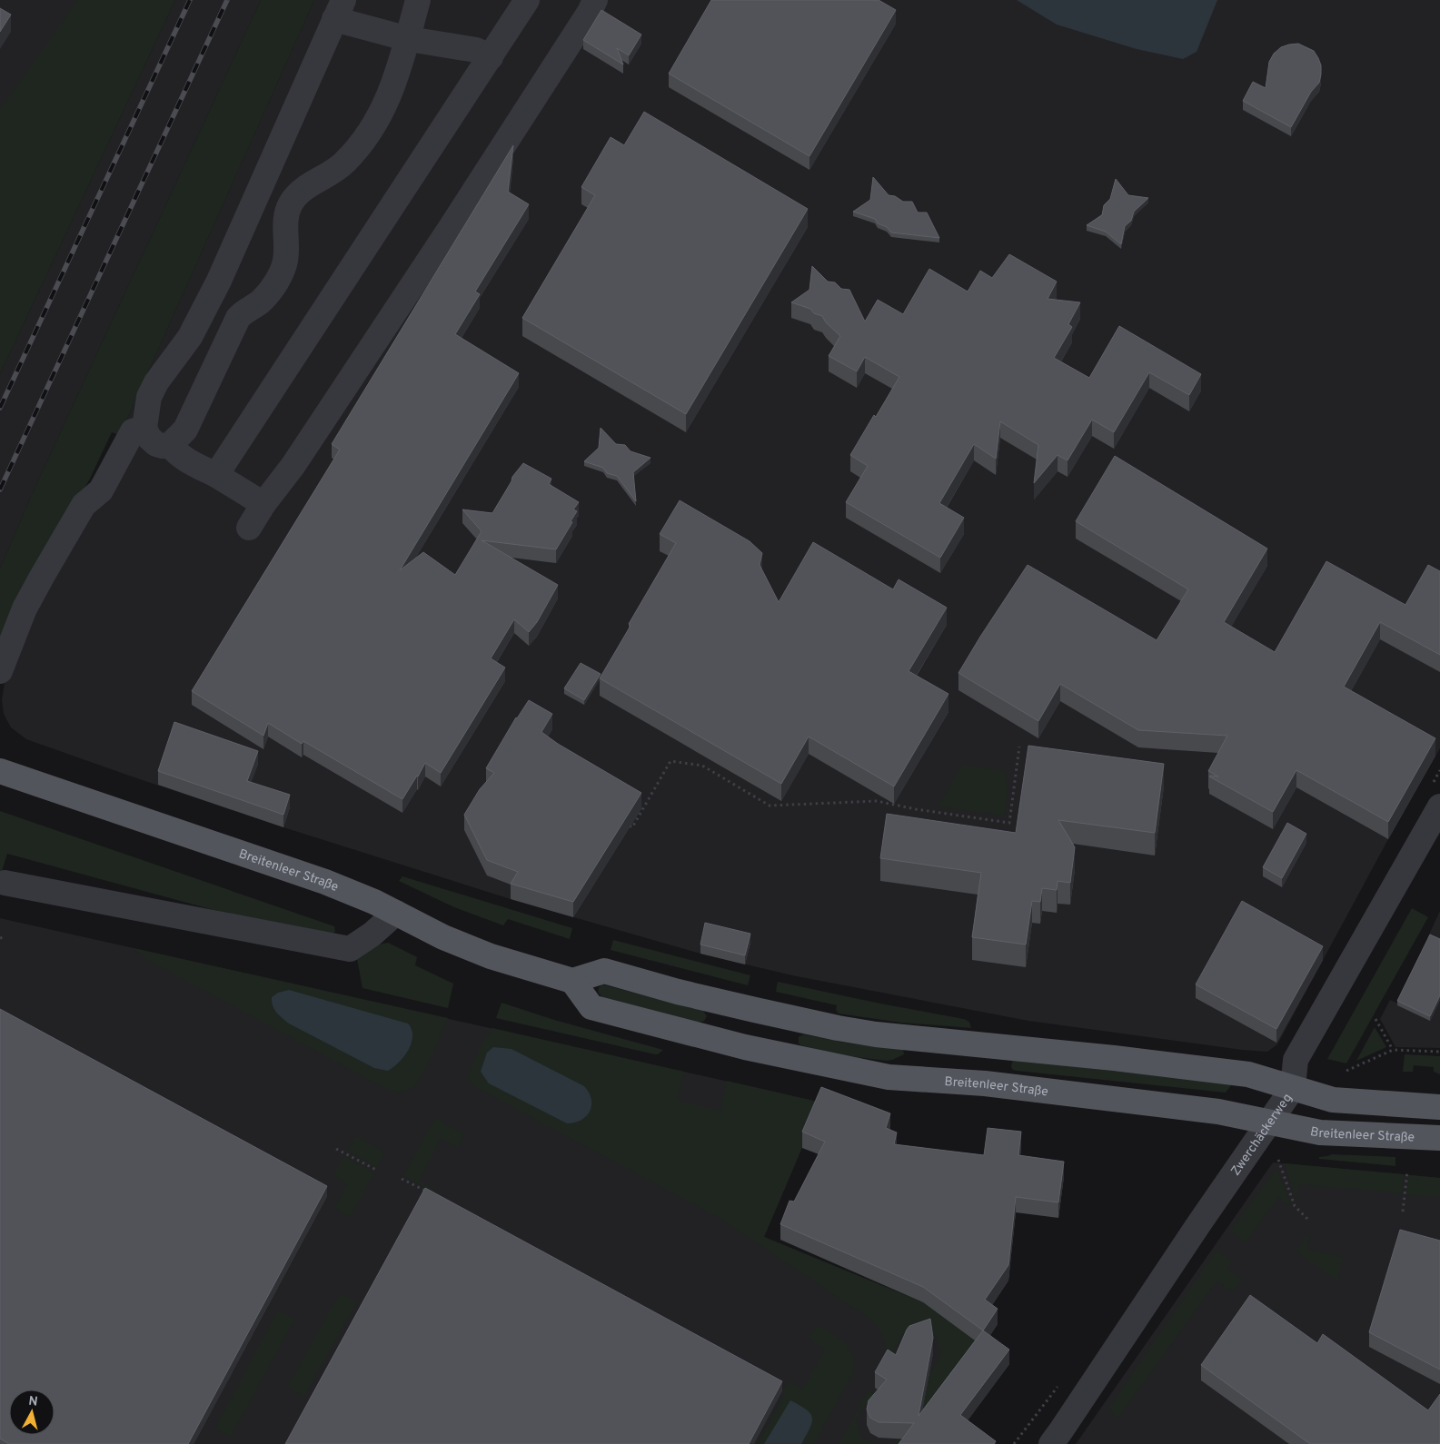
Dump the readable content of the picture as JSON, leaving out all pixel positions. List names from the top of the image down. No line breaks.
{"streets":{"main road":["Breitenleer Straße"],"street":["Zwerchäckerweg"]},"crossings":[["Breitenleer Straße","Zwerchäckerweg"]],"north":"top"}
